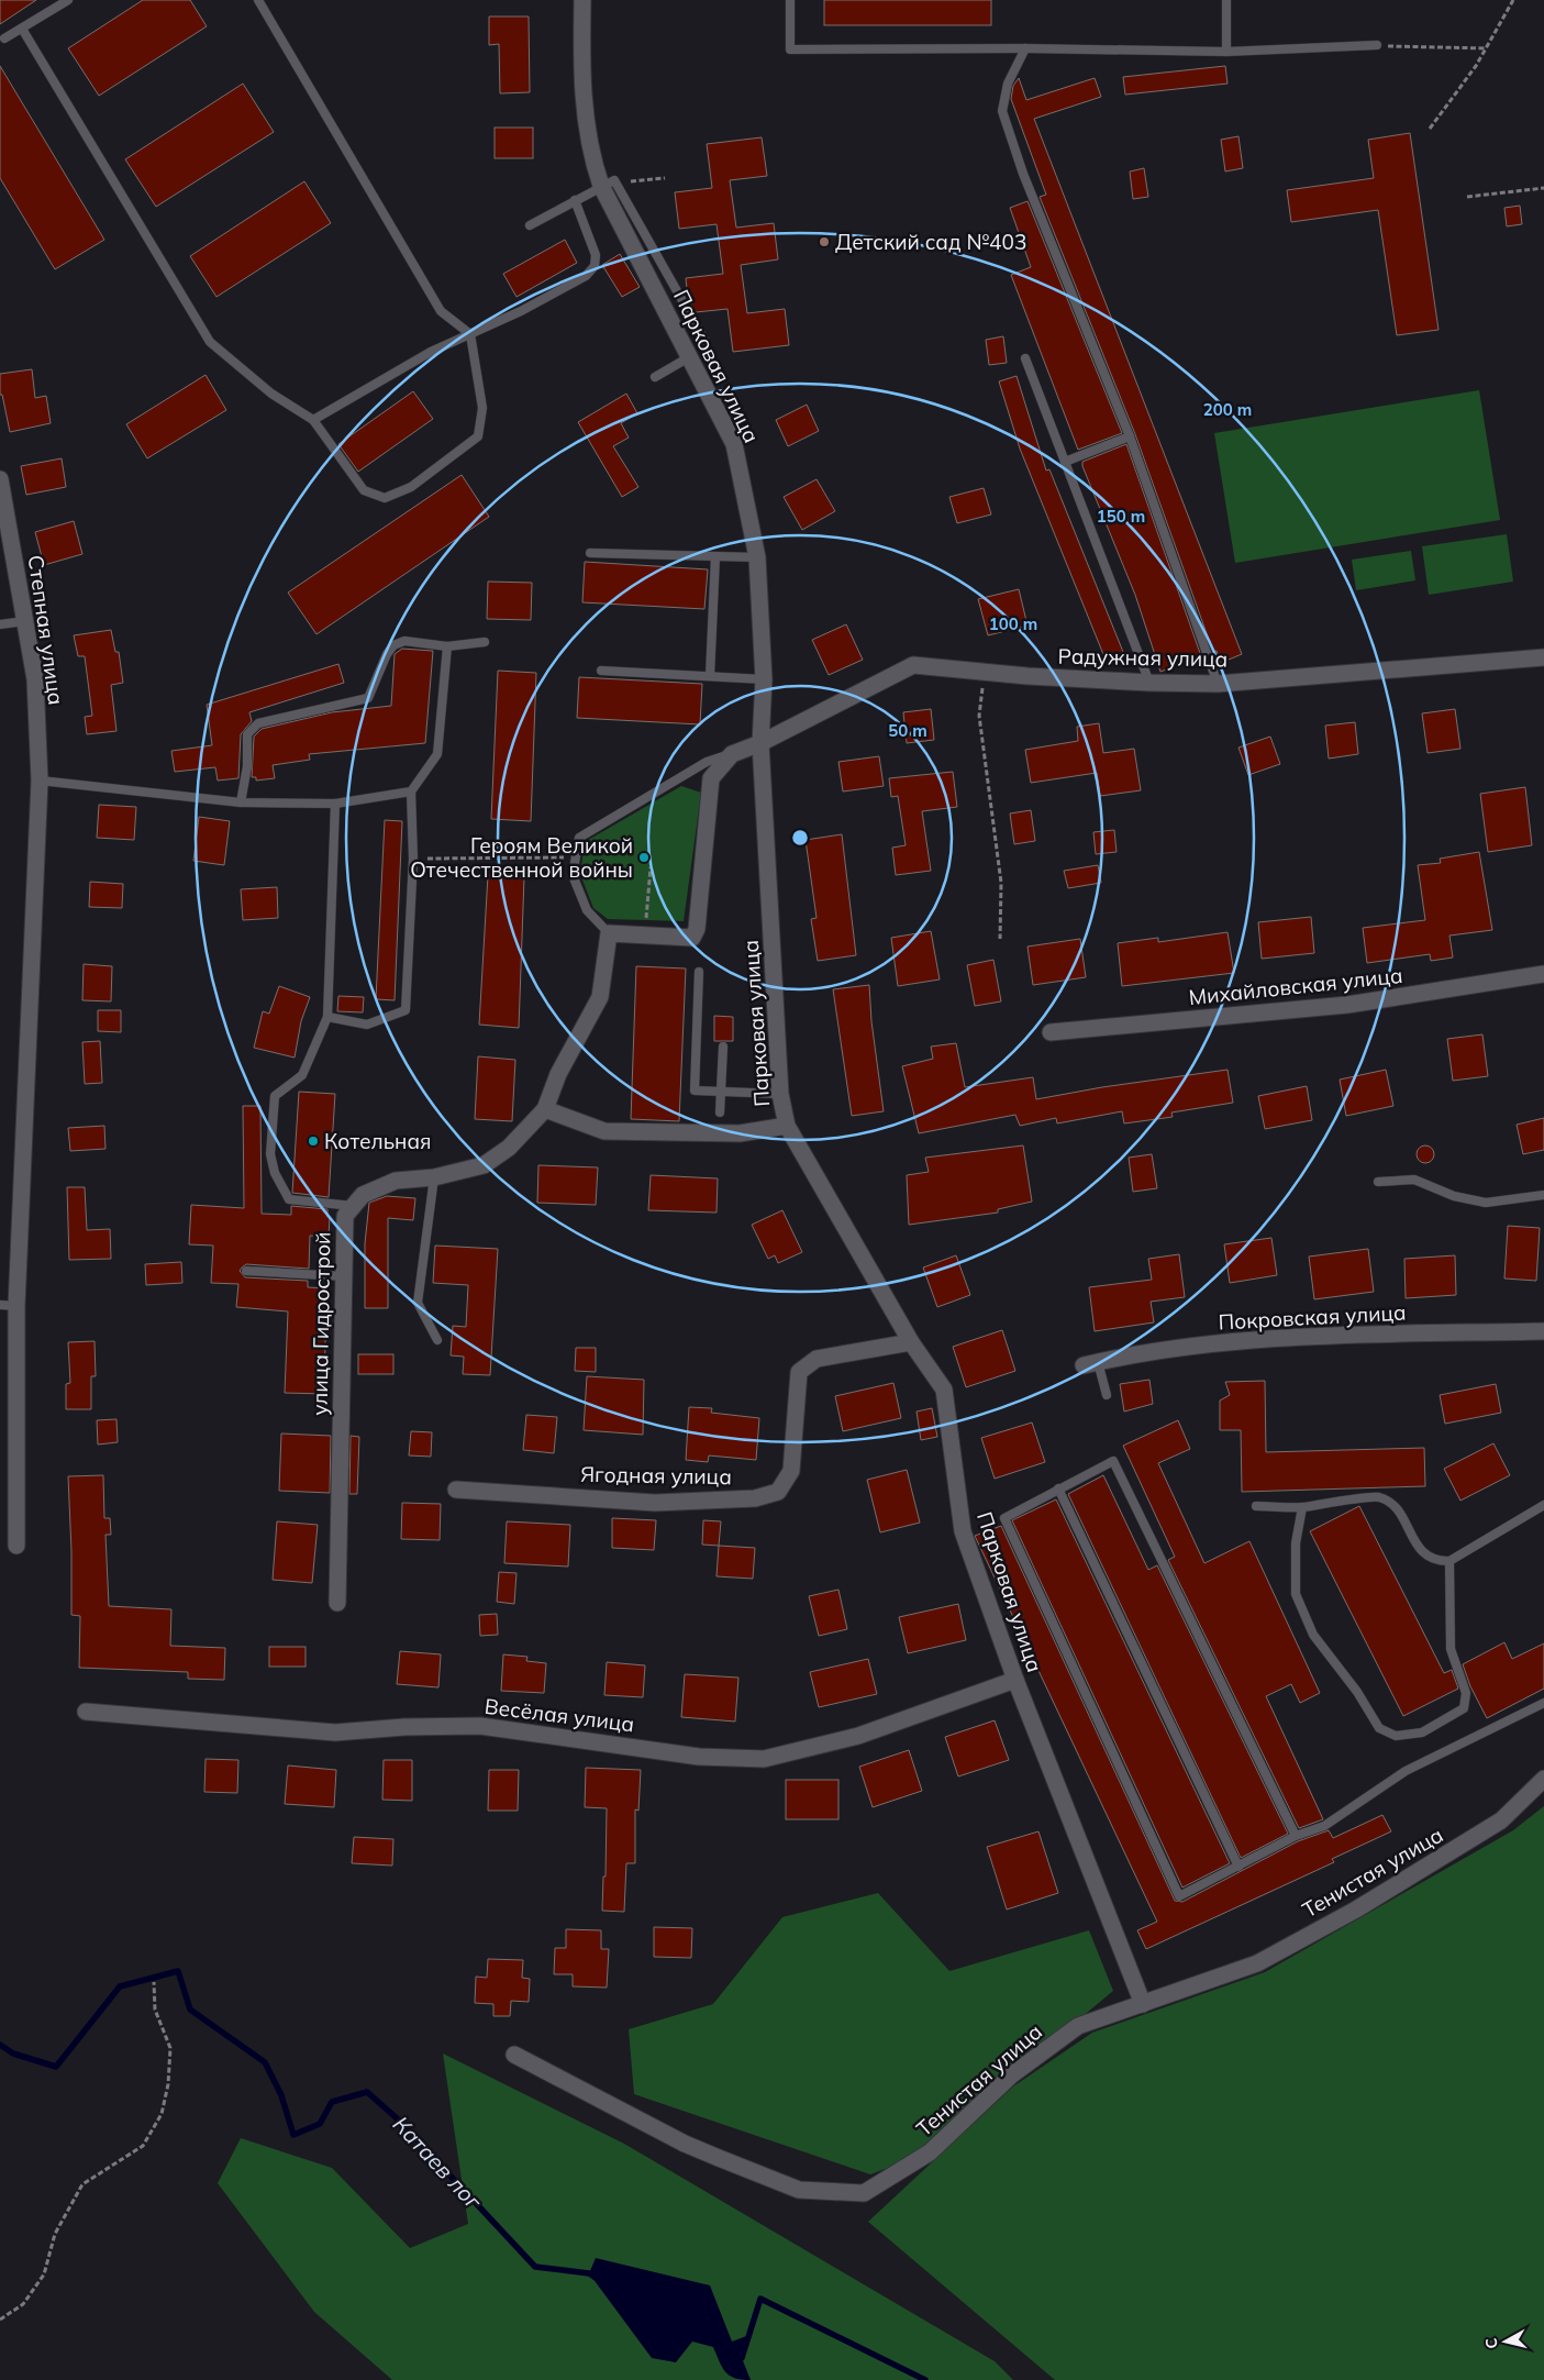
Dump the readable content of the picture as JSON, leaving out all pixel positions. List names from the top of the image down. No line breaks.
{"streets":{"street":["Парковая улица","Степная улица","Радужная улица","Михайловская улица","Покровская улица","улица Гидрострой","Ягодная улица","Весёлая улица","Тенистая улица"]},"crossings":[["Парковая улица","Радужная улица"],["Парковая улица","Ягодная улица"],["Парковая улица","Весёлая улица"],["Парковая улица","Тенистая улица"]],"water":["Катаев лог"],"places":["Детский сад №403","Героям Великой Отечественной войны","Котельная"],"north":"left","rings":["200 m","150 m","100 m","50 m"]}
